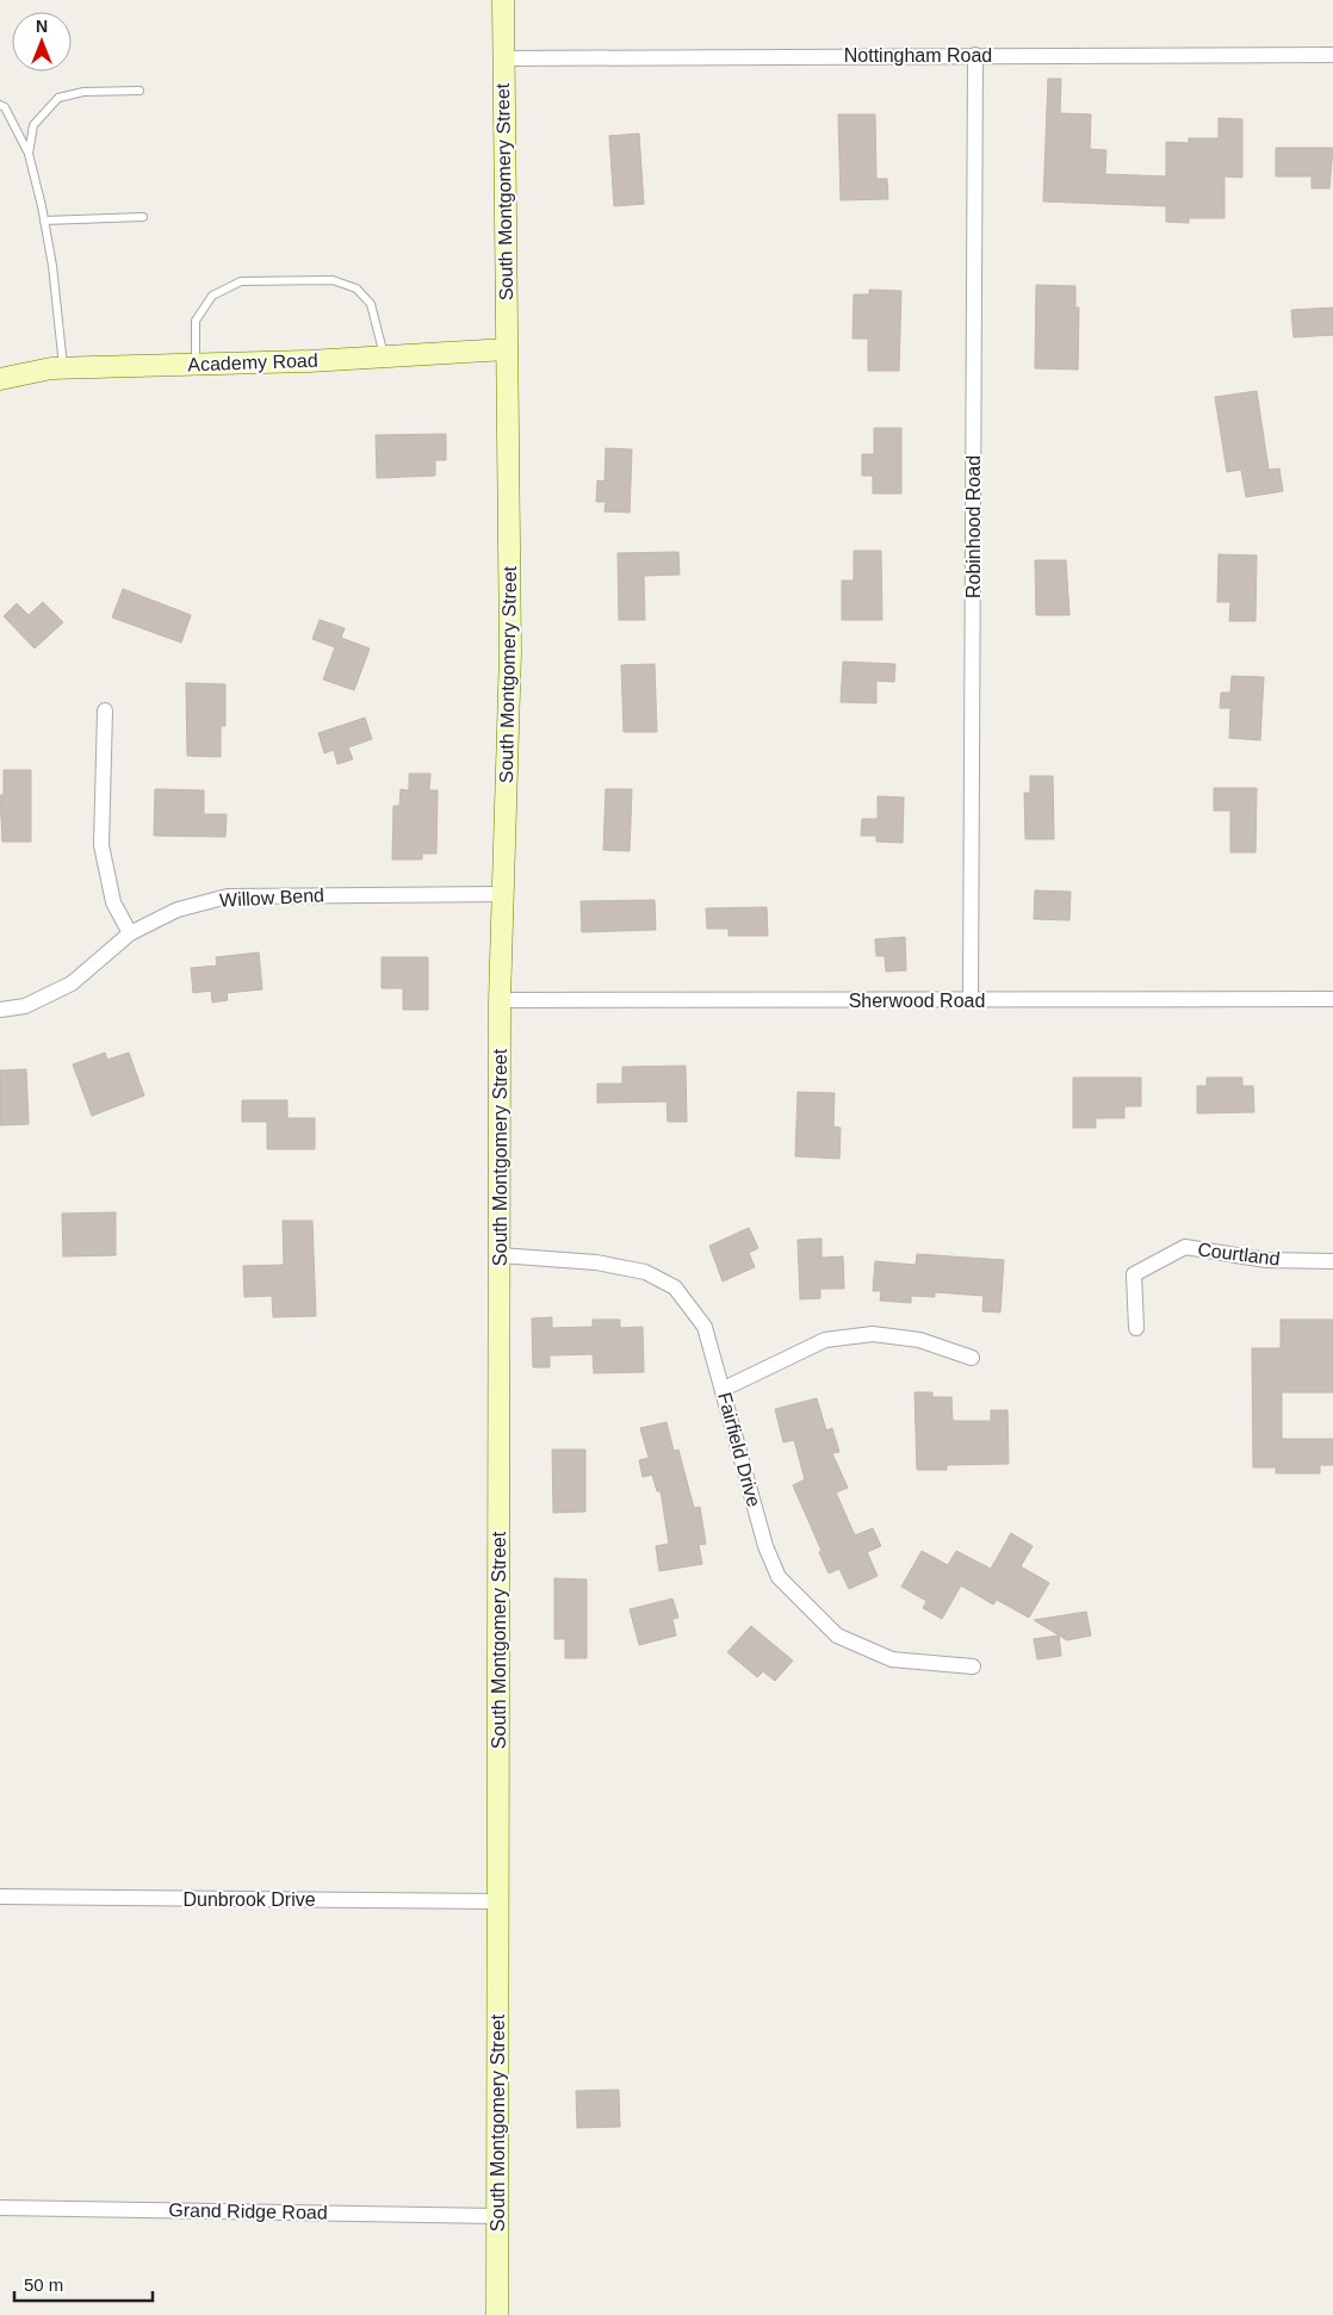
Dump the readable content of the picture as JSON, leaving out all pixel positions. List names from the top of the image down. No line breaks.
{"streets":{"street":["Nottingham Road","South Montgomery Street","Academy Road","Robinhood Road","Willow Bend","Sherwood Road","Courtland","Fairfield Drive","Dunbrook Drive","Grand Ridge Road"]},"crossings":[["Nottingham Road","South Montgomery Street"],["Nottingham Road","Robinhood Road"],["South Montgomery Street","Academy Road"],["South Montgomery Street","Willow Bend"],["South Montgomery Street","Sherwood Road"],["South Montgomery Street","Fairfield Drive"],["South Montgomery Street","Dunbrook Drive"],["South Montgomery Street","Grand Ridge Road"],["Robinhood Road","Sherwood Road"]],"scale_bar":"50 m","north":"top"}
